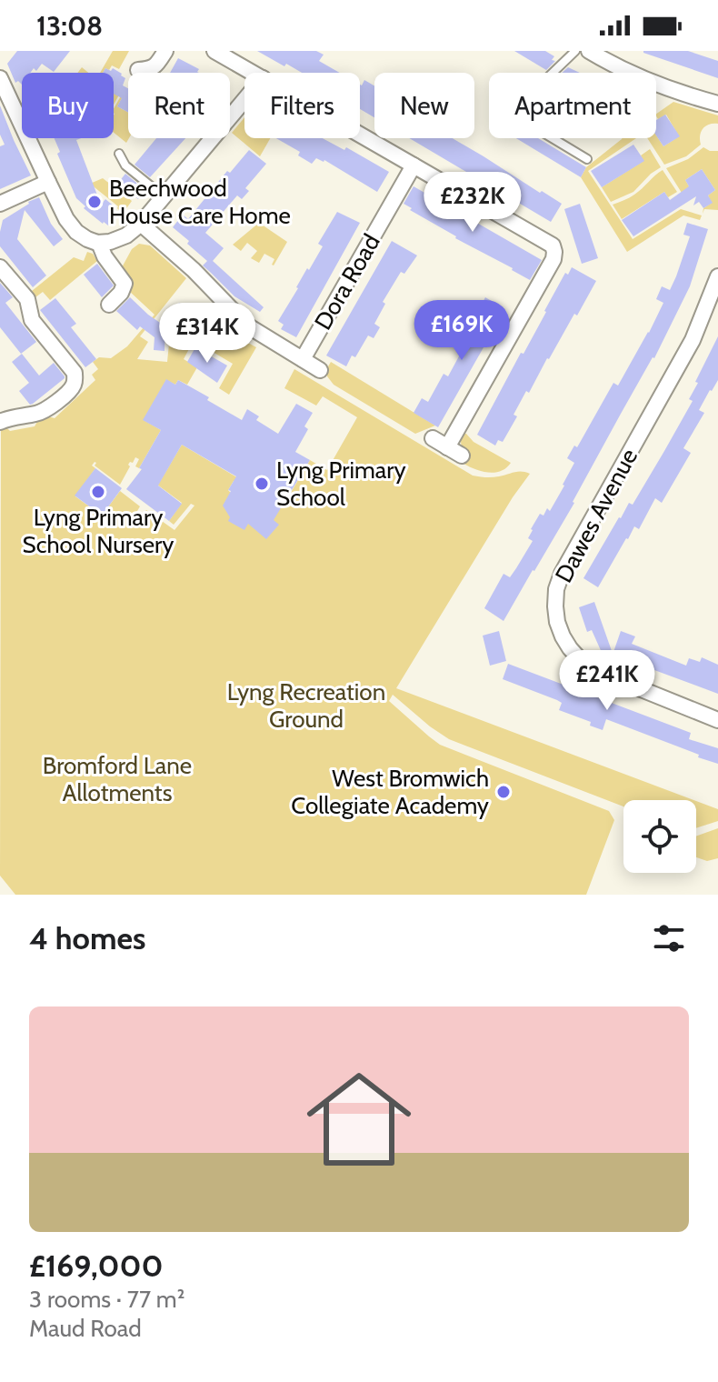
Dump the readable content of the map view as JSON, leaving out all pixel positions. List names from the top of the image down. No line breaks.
{"streets":{"street":["Dora Road","Dawes Avenue"]},"parks":["Lyng Recreation Ground","Bromford Lane Allotments"],"places":["Beechwood House Care Home","Lyng Primary School","Lyng Primary School Nursery","West Bromwich Collegiate Academy"],"page":{"status":"13:08","chip":["Buy","Rent","Filters","New","Apartment"],"price":["£232K","£169K","£314K","£241K"],"heading":"4 homes","list":[{"name":"£169,000","note":"3 rooms · 77 m² · Maud Road"}]}}
